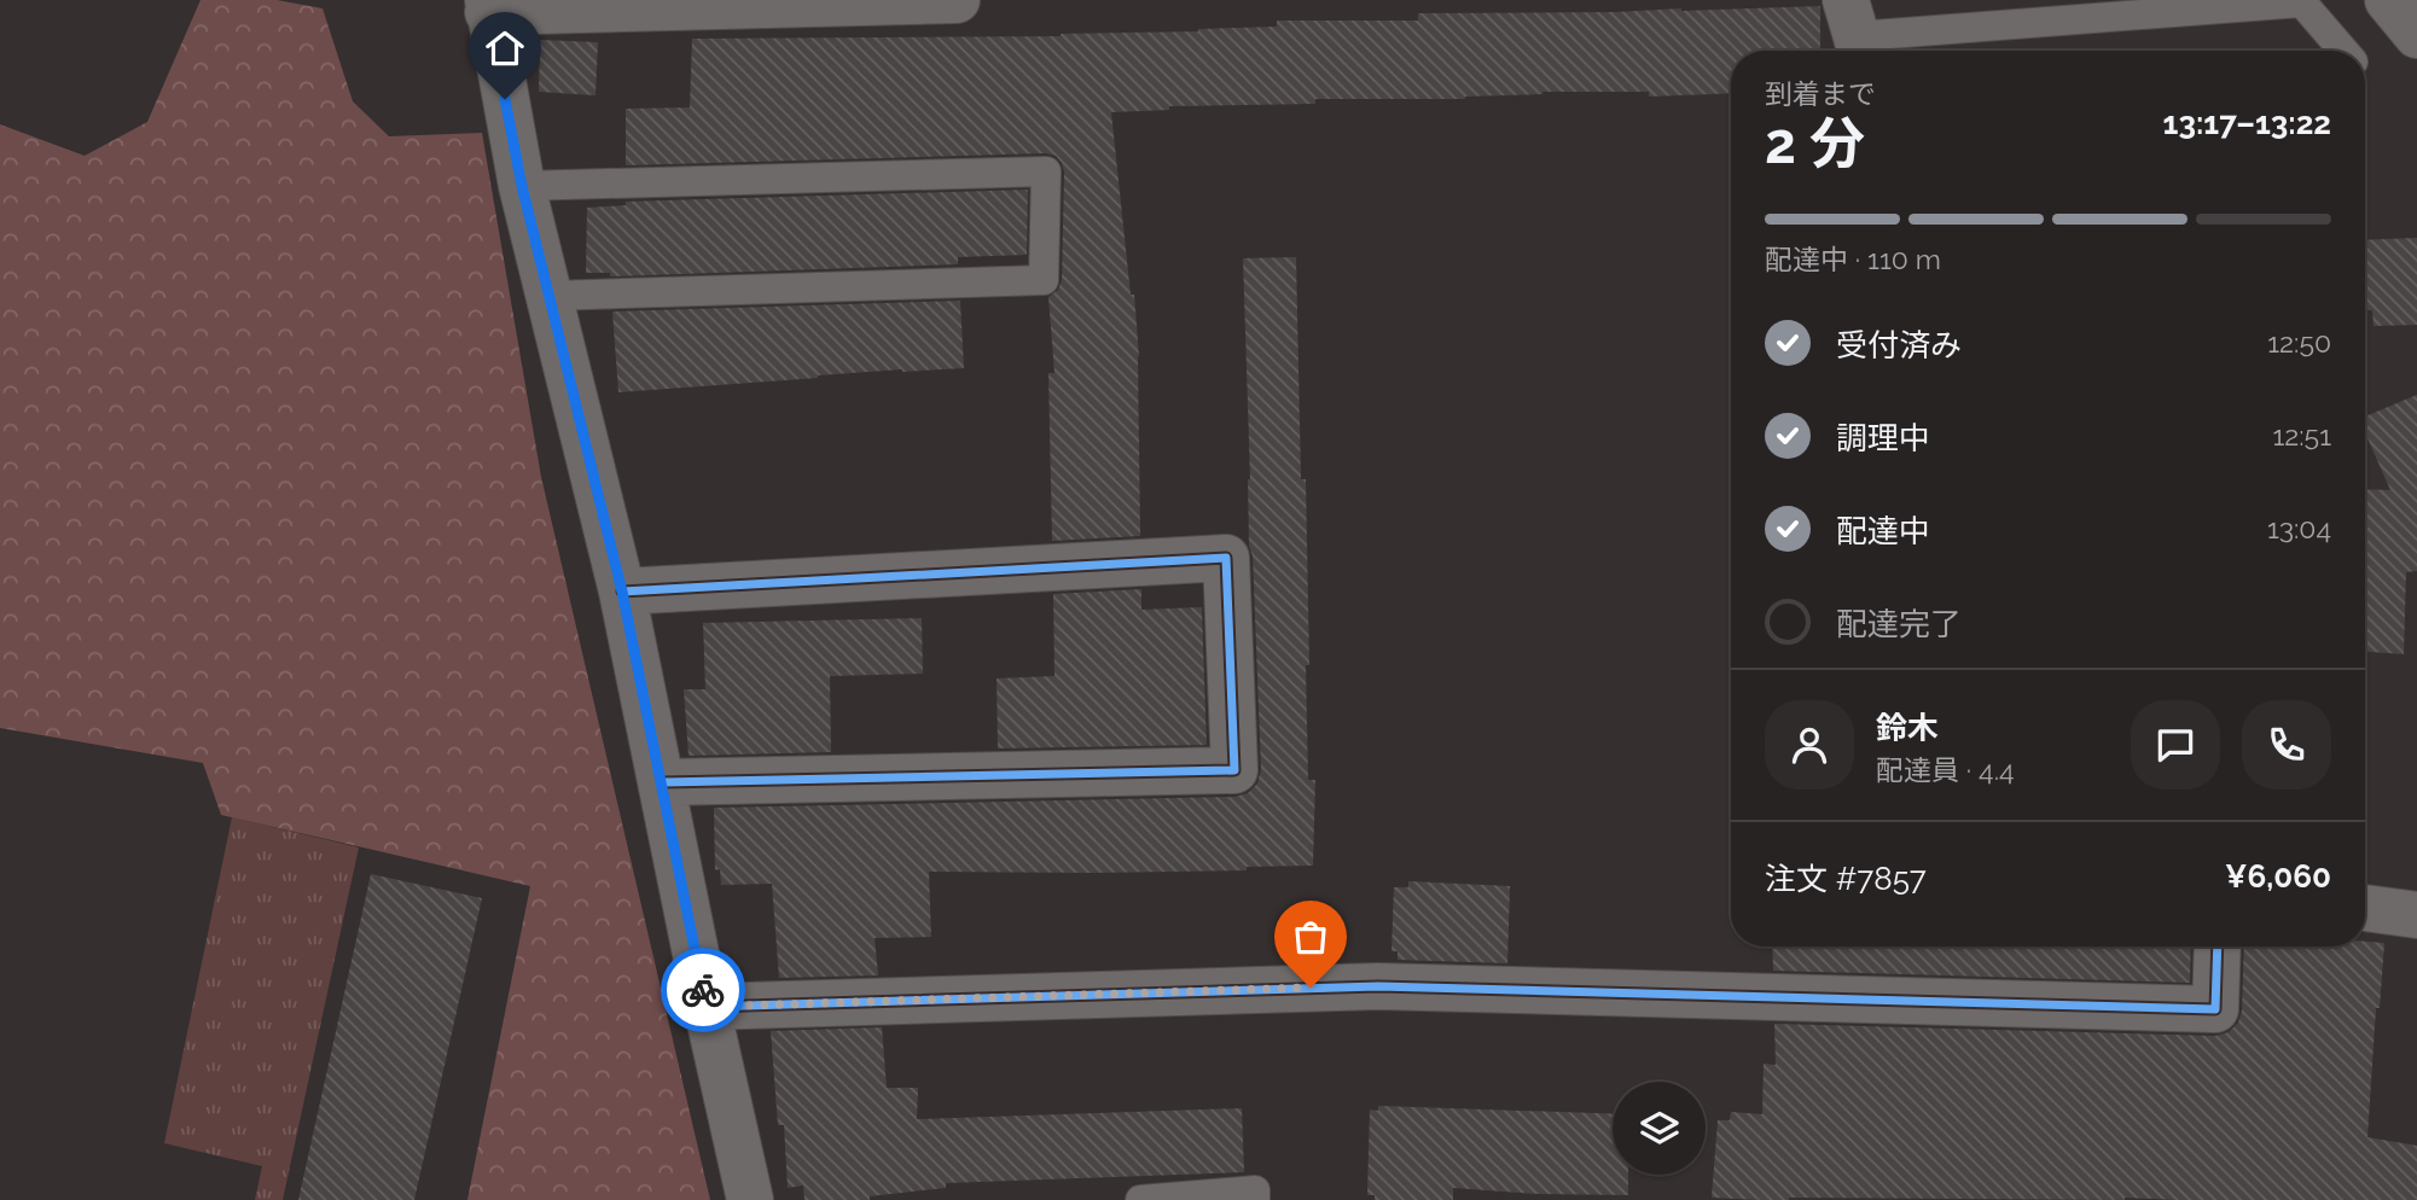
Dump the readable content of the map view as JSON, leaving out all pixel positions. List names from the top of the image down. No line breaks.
{"page":{"heading":["2 分","到着まで","13:17–13:22"],"panel":["鈴木","配達員 · 4.4","注文 #7857","¥6,060"],"bar":"配達中 · 110 m","list":[["受付済み","12:50"],["調理中","12:51"],["配達中","13:04"],"配達完了"]}}
